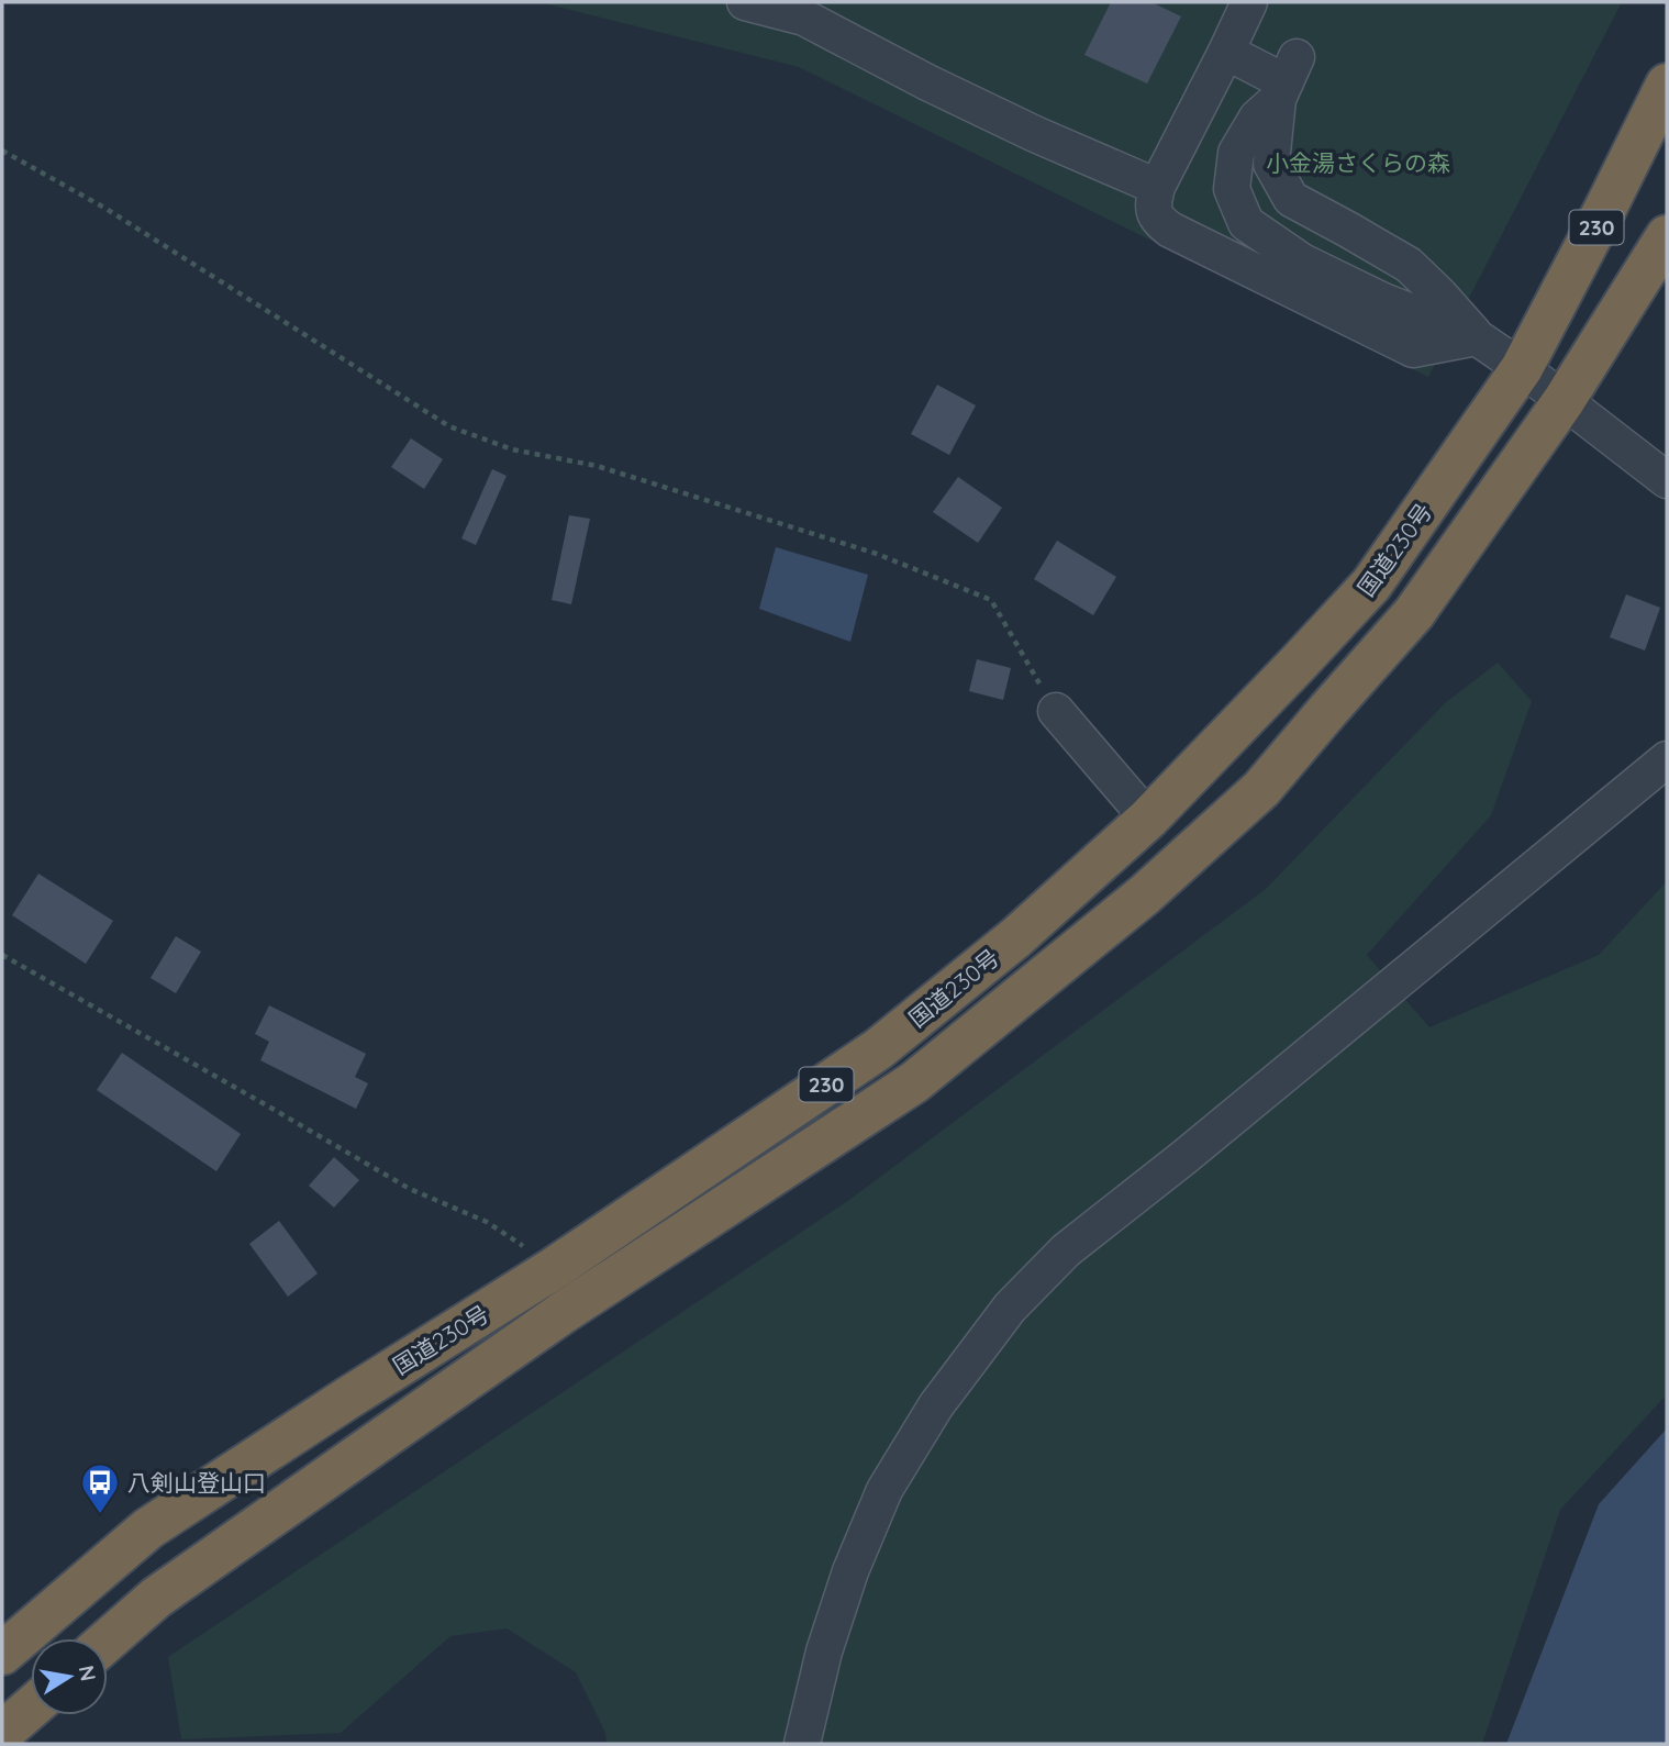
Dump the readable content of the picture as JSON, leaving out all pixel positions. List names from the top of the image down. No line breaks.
{"streets":{"highway":["230","国道230号"]},"parks":["小金湯さくらの森"],"places":{"bus stop":["八剣山登山口"]},"north":"right"}
